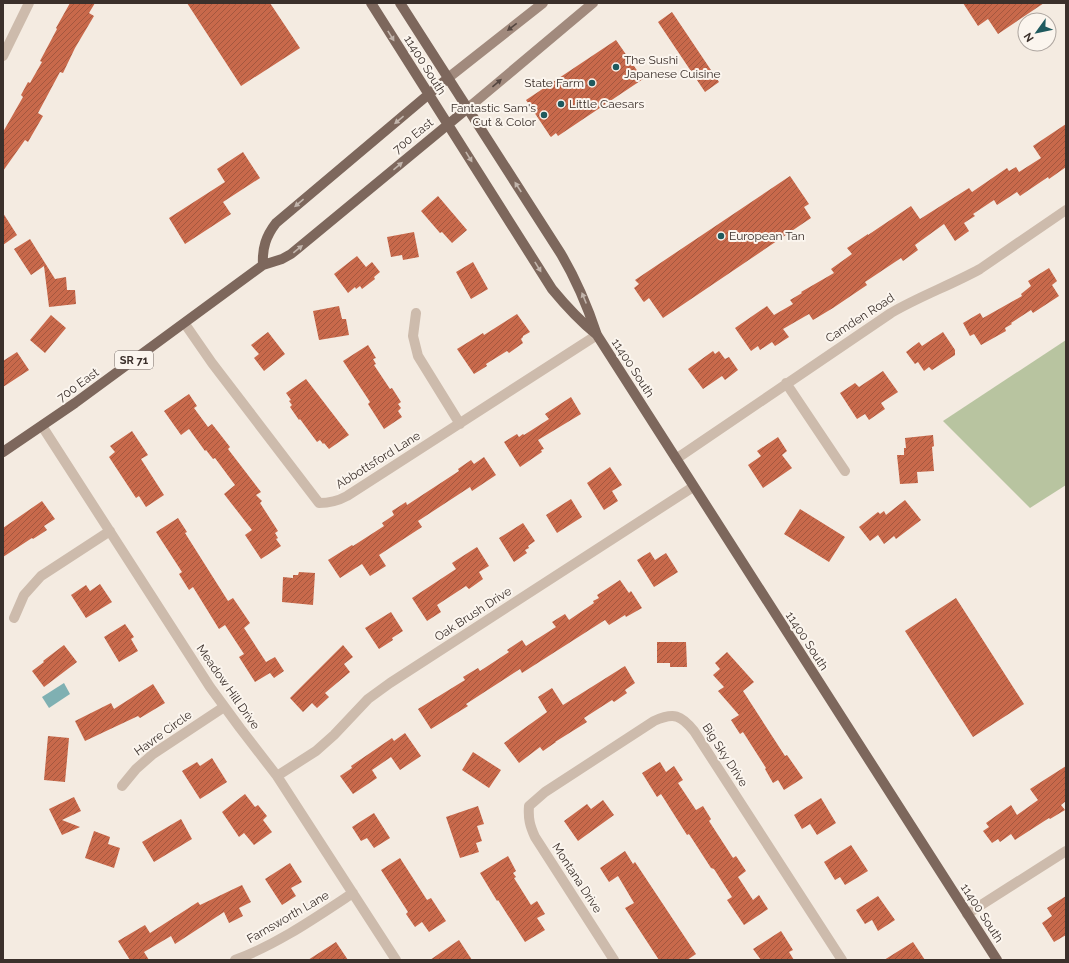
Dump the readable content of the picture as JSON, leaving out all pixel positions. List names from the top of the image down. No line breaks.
{"streets":{"main road":["11400 South","700 East","SR 71"],"street":["Camden Road","Abbottsford Lane","Oak Brush Drive","Meadow Hill Drive","Havre Circle","Big Sky Drive","Montana Drive","Farnsworth Lane"]},"crossings":[["11400 South","700 East"],["11400 South","Camden Road"],["11400 South","Abbottsford Lane"],["11400 South","Oak Brush Drive"],["700 East","Abbottsford Lane"],["700 East","Meadow Hill Drive"],["Oak Brush Drive","Meadow Hill Drive"],["Meadow Hill Drive","Havre Circle"],["Meadow Hill Drive","Farnsworth Lane"],["Big Sky Drive","Montana Drive"]],"places":["The Sushi Japanese Cuisine","State Farm","Little Caesars","Fantastic Sam's Cut & Color","European Tan"],"north":"bottom left"}
